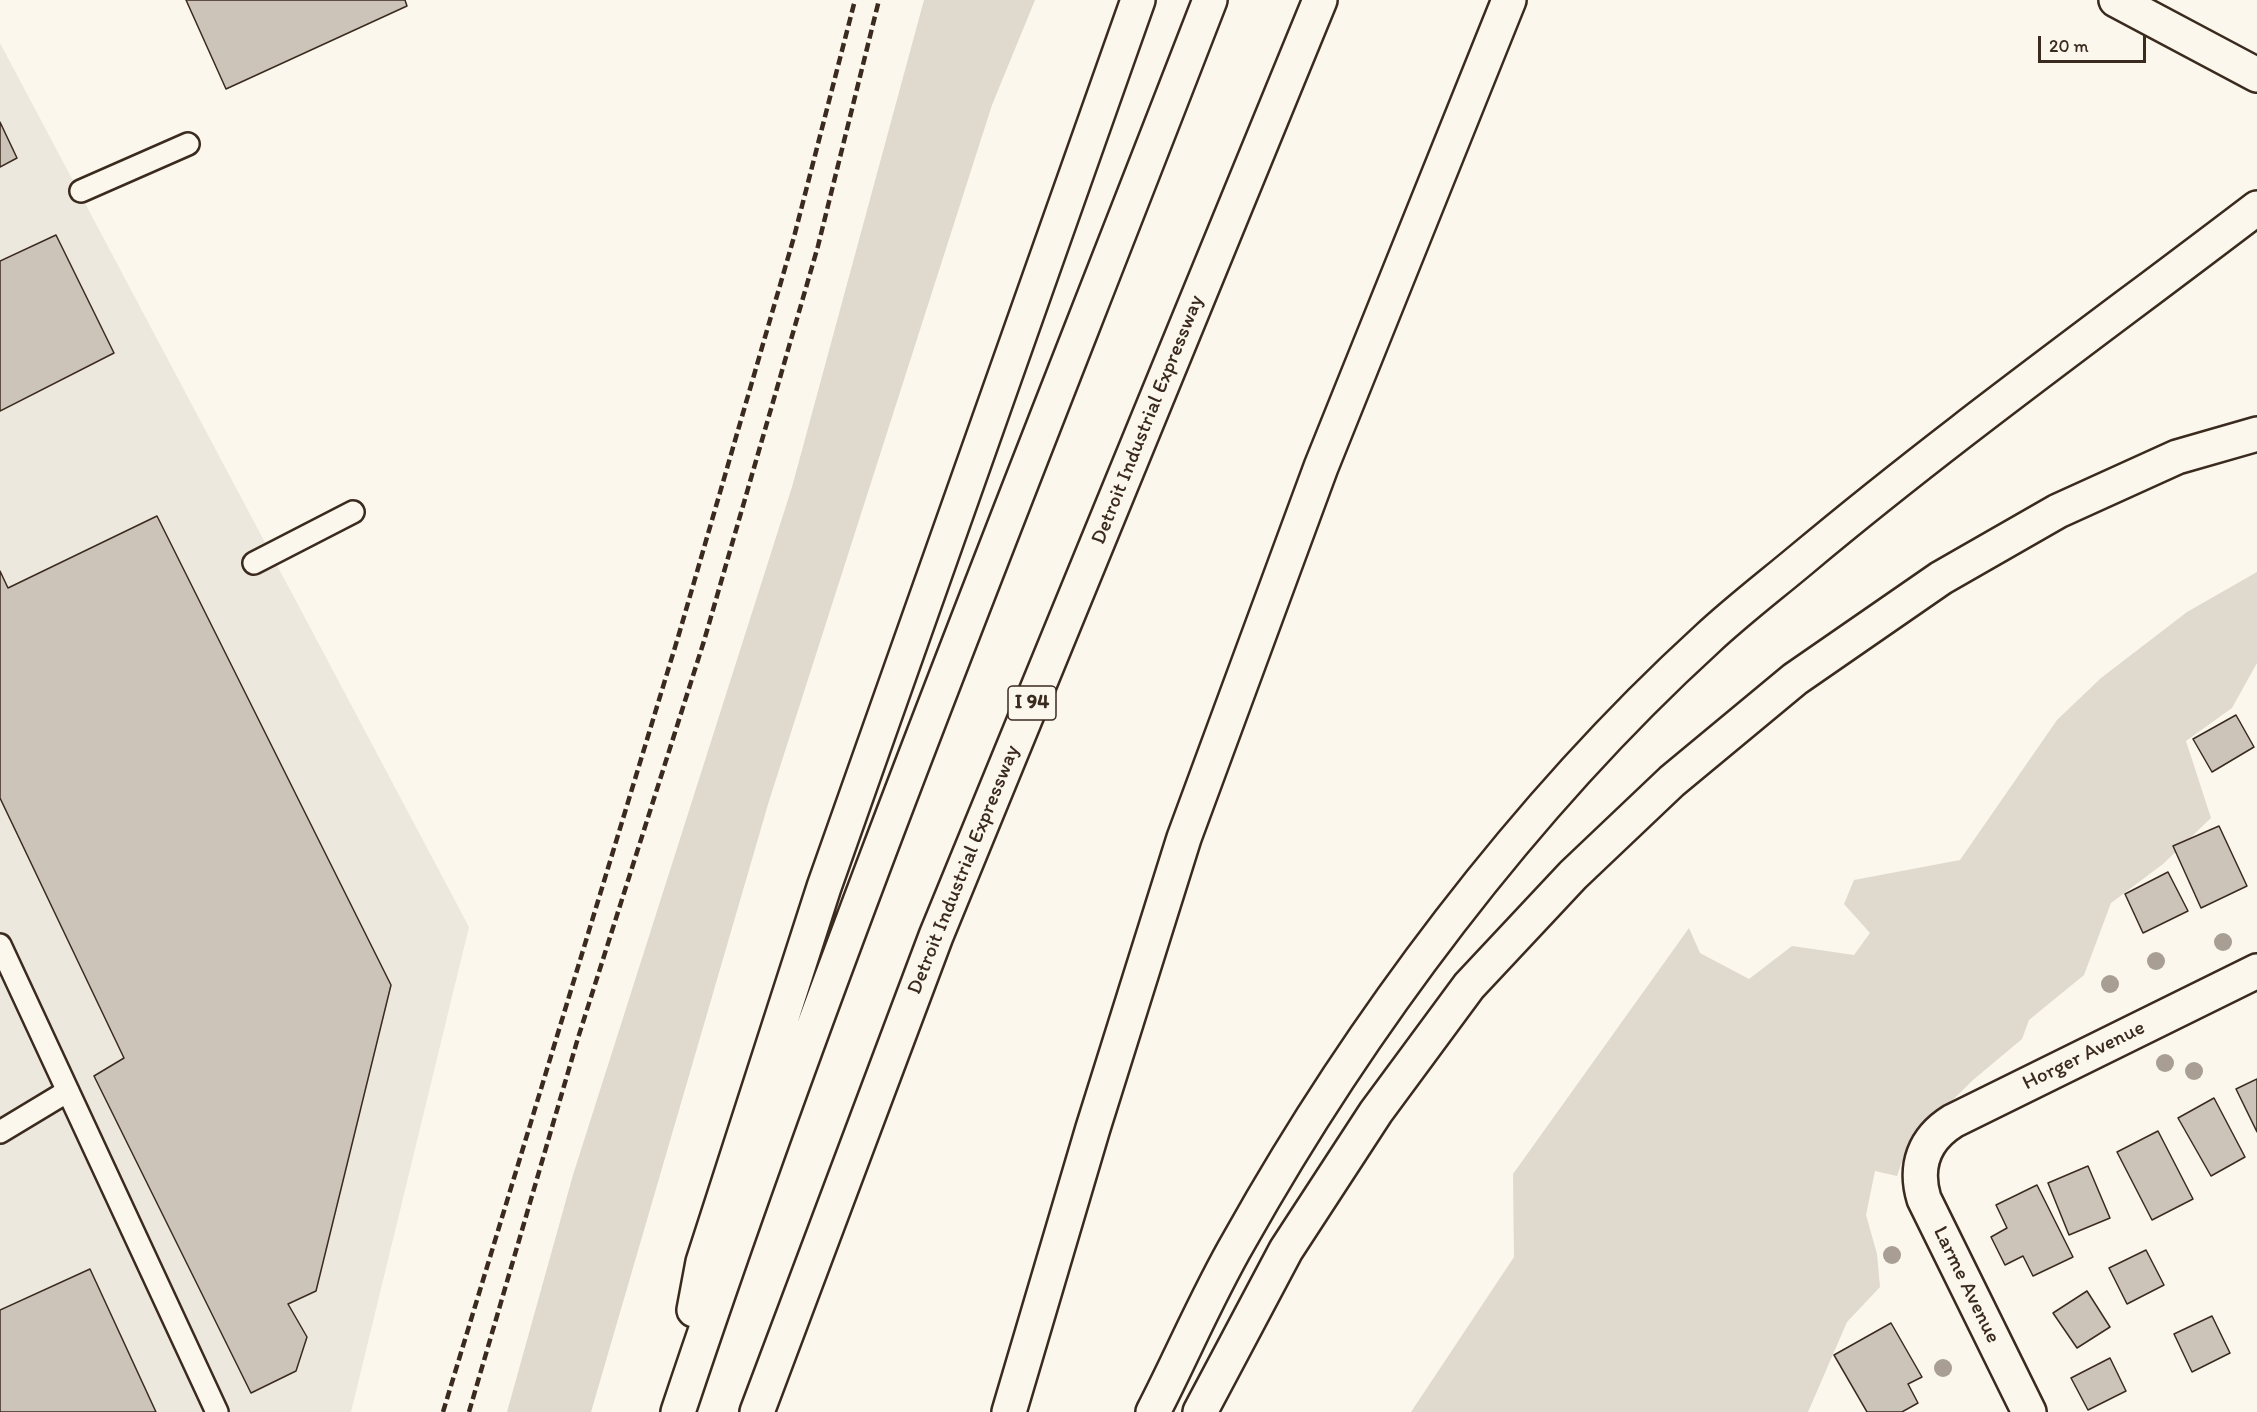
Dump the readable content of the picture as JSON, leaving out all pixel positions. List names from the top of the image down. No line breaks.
{"streets":{"main road":["Detroit Industrial Expressway","I 94","Horger Avenue","Larme Avenue"]},"crossings":[["Horger Avenue","Larme Avenue"]],"scale_bar":"20 m"}
